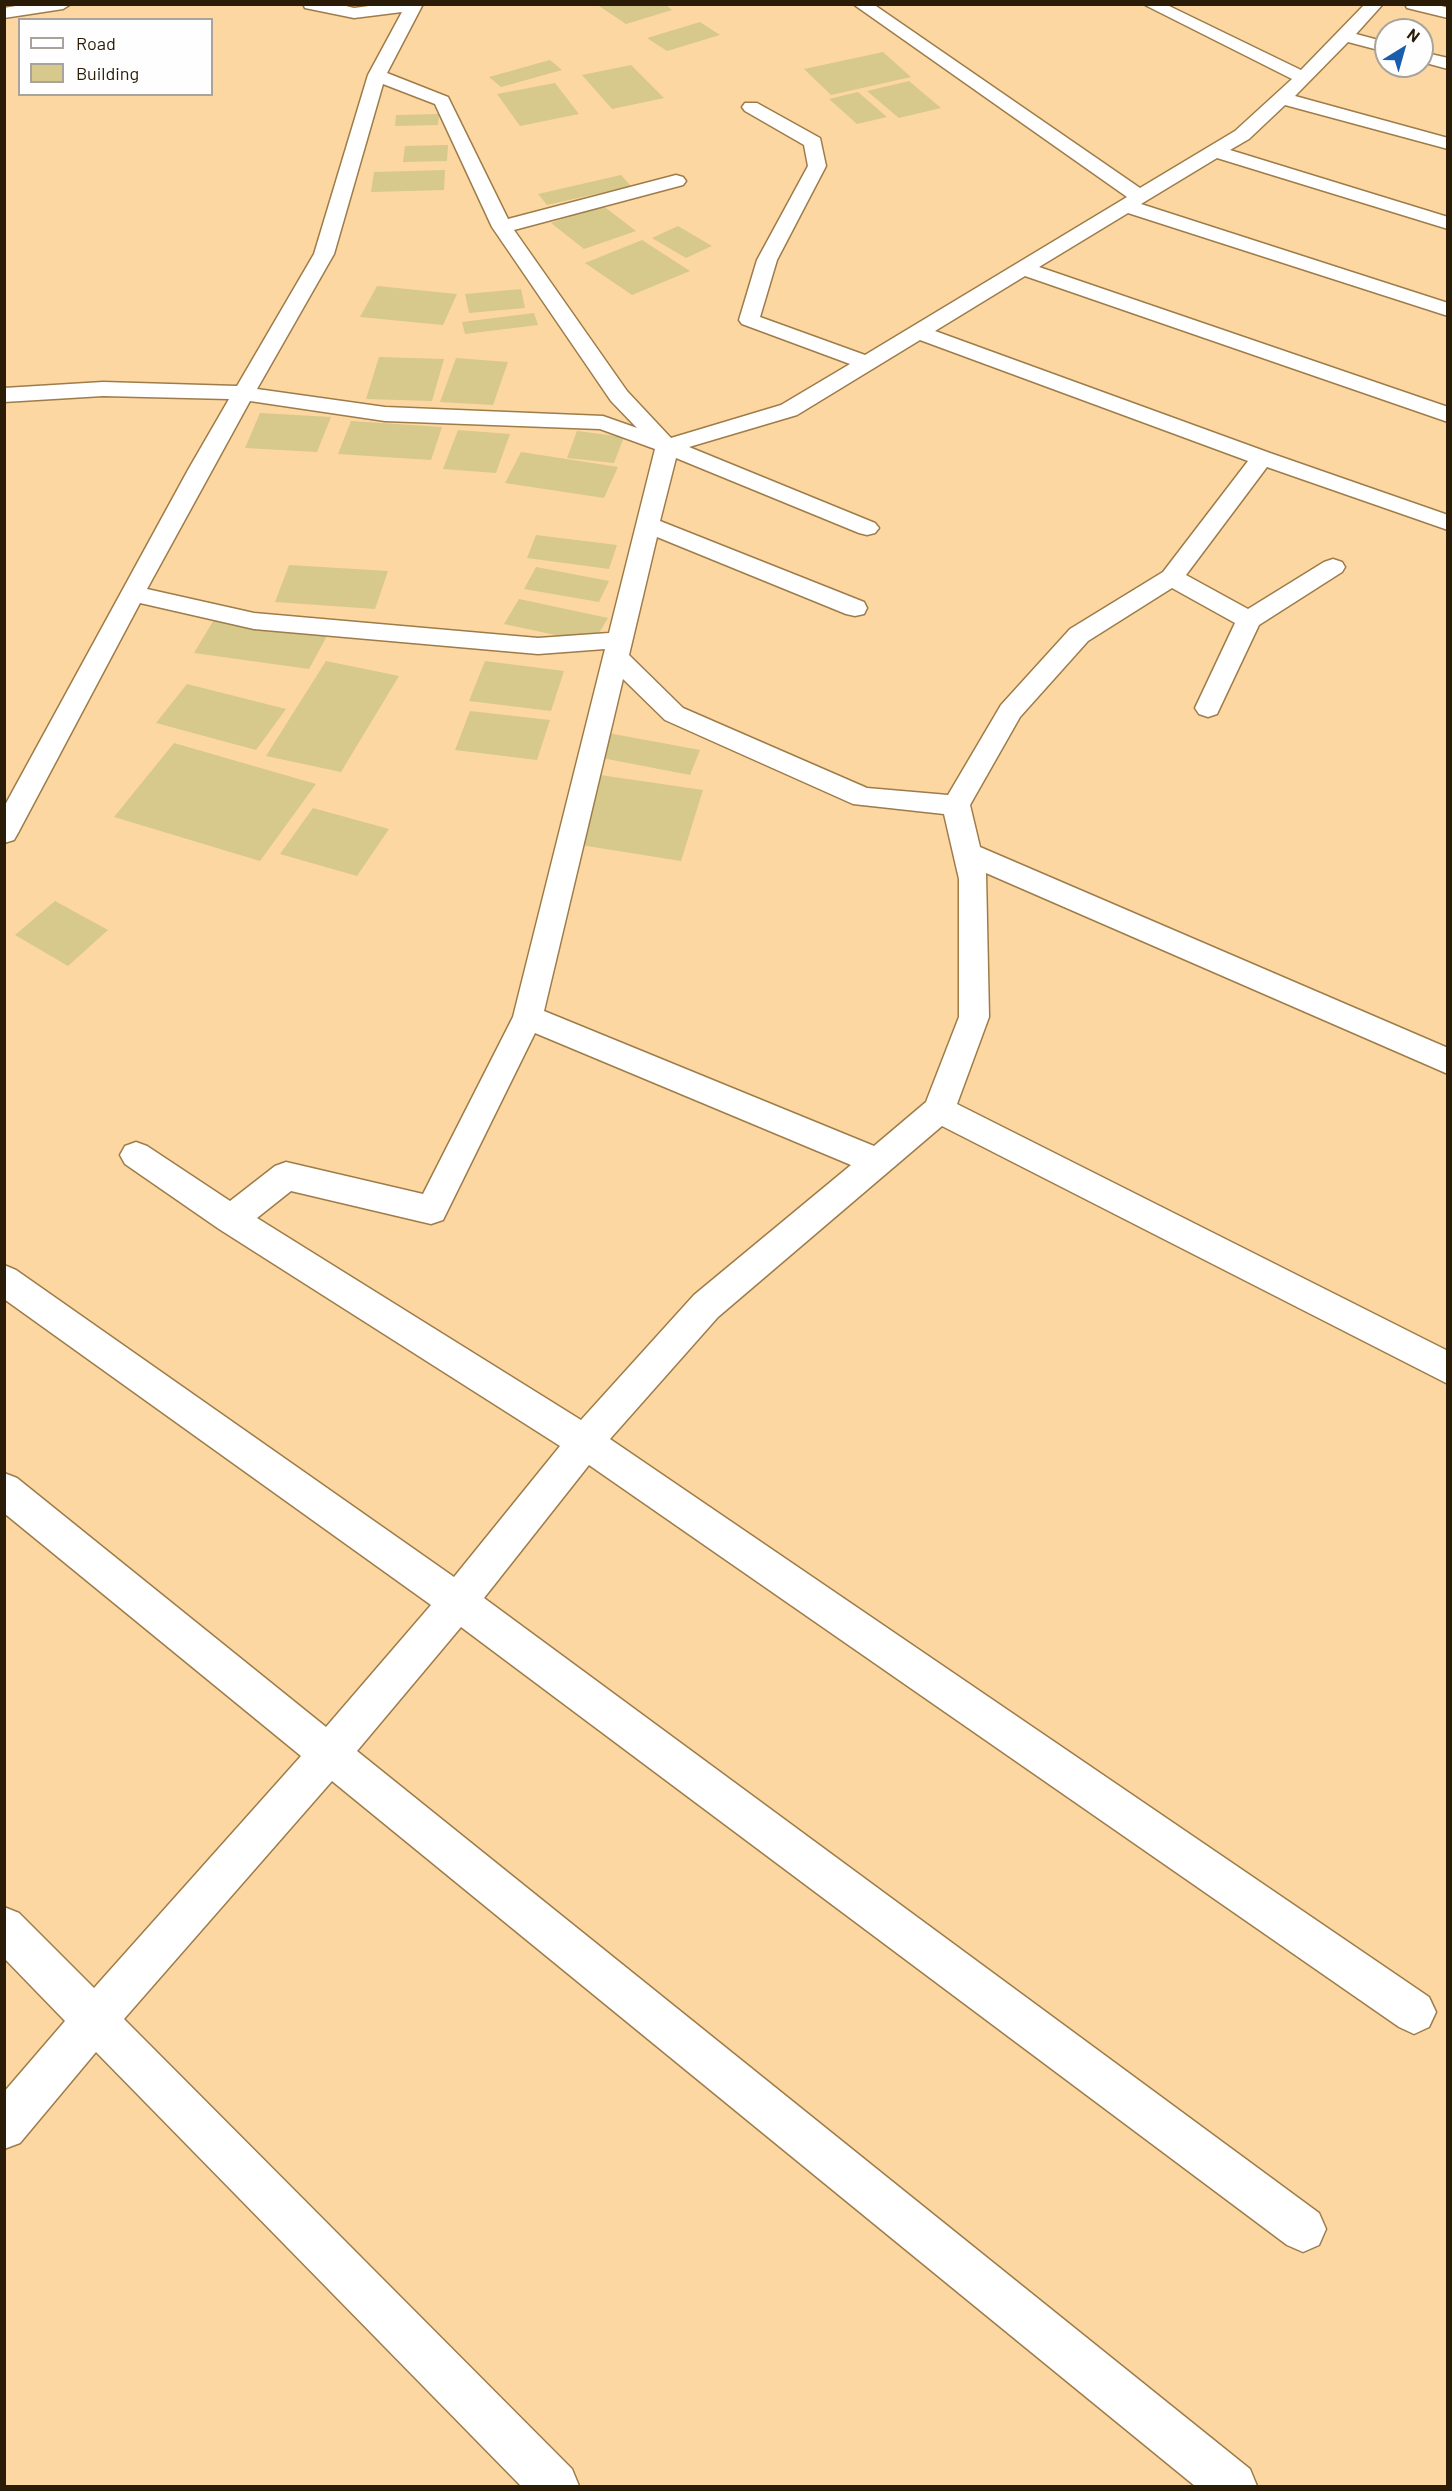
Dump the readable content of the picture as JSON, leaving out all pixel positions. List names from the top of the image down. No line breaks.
{"legend":["Road","Building"],"north":"top right"}
